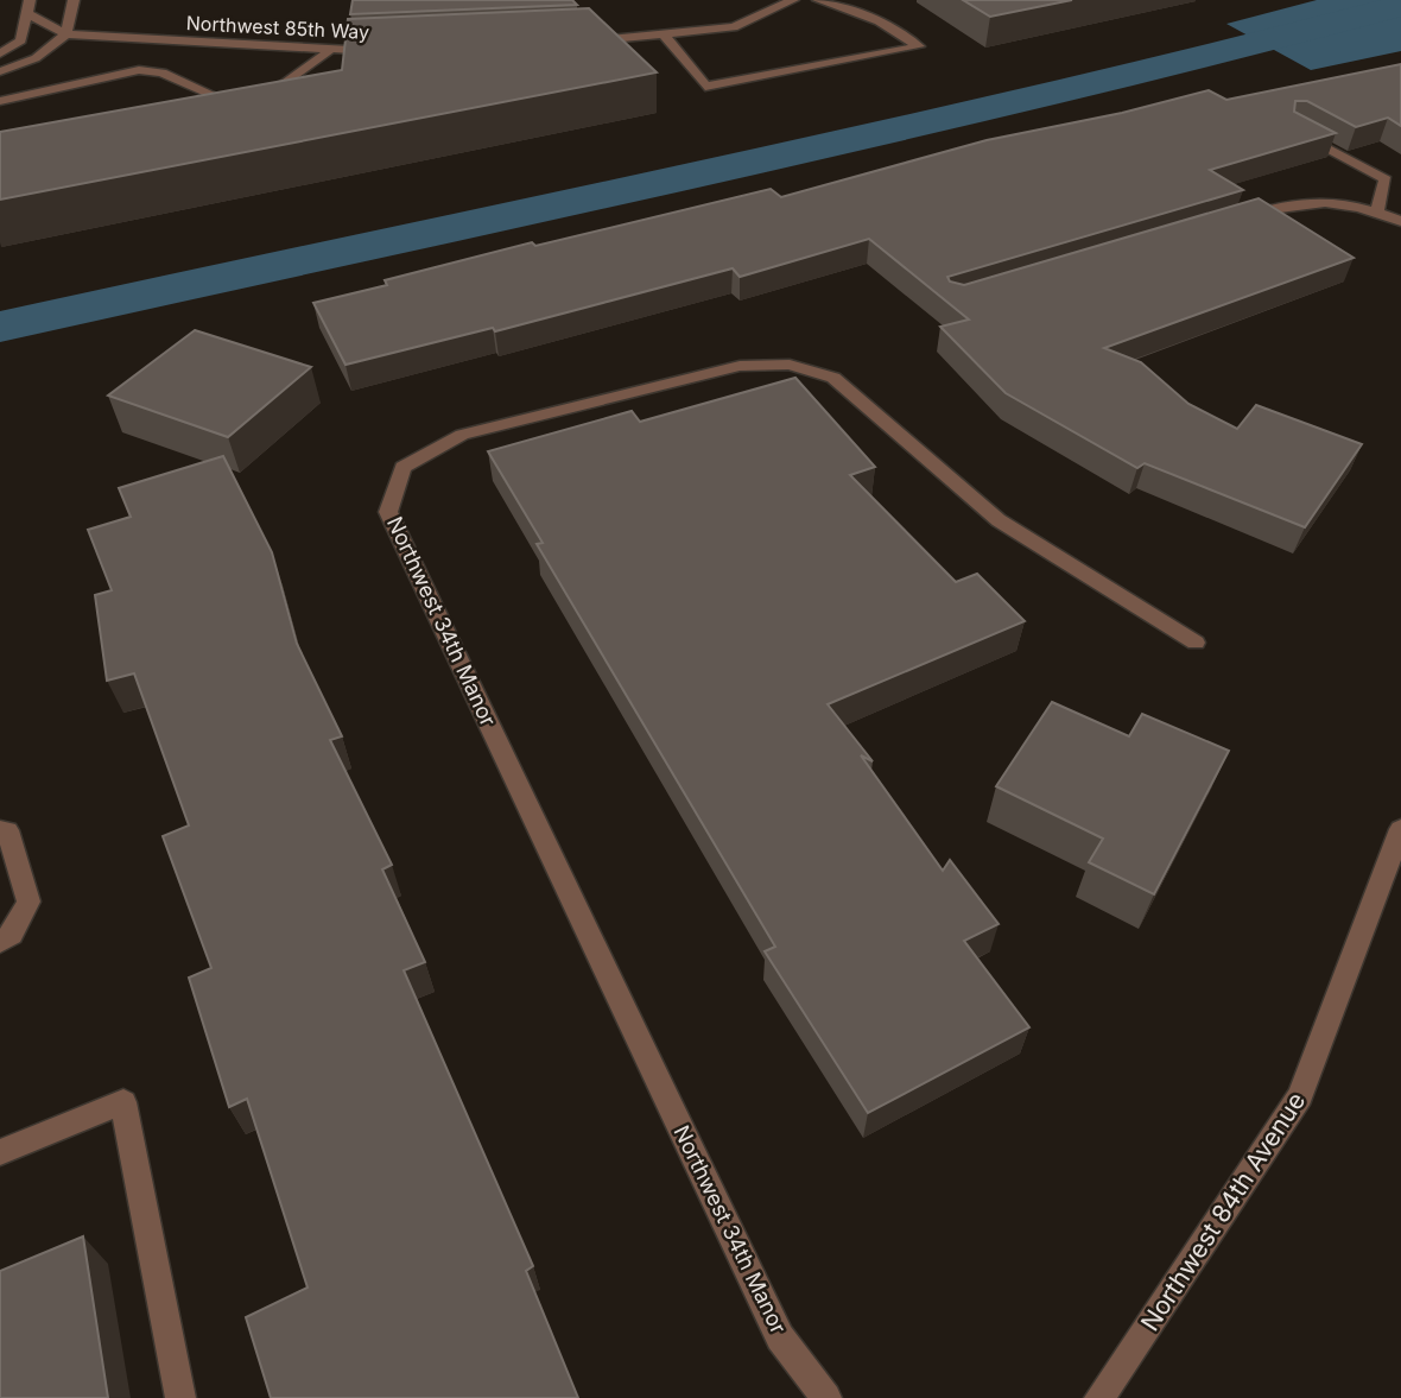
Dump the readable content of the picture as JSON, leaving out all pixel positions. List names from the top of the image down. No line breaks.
{"streets":{"street":["Northwest 85th Way","Northwest 34th Manor","Northwest 84th Avenue"]}}
